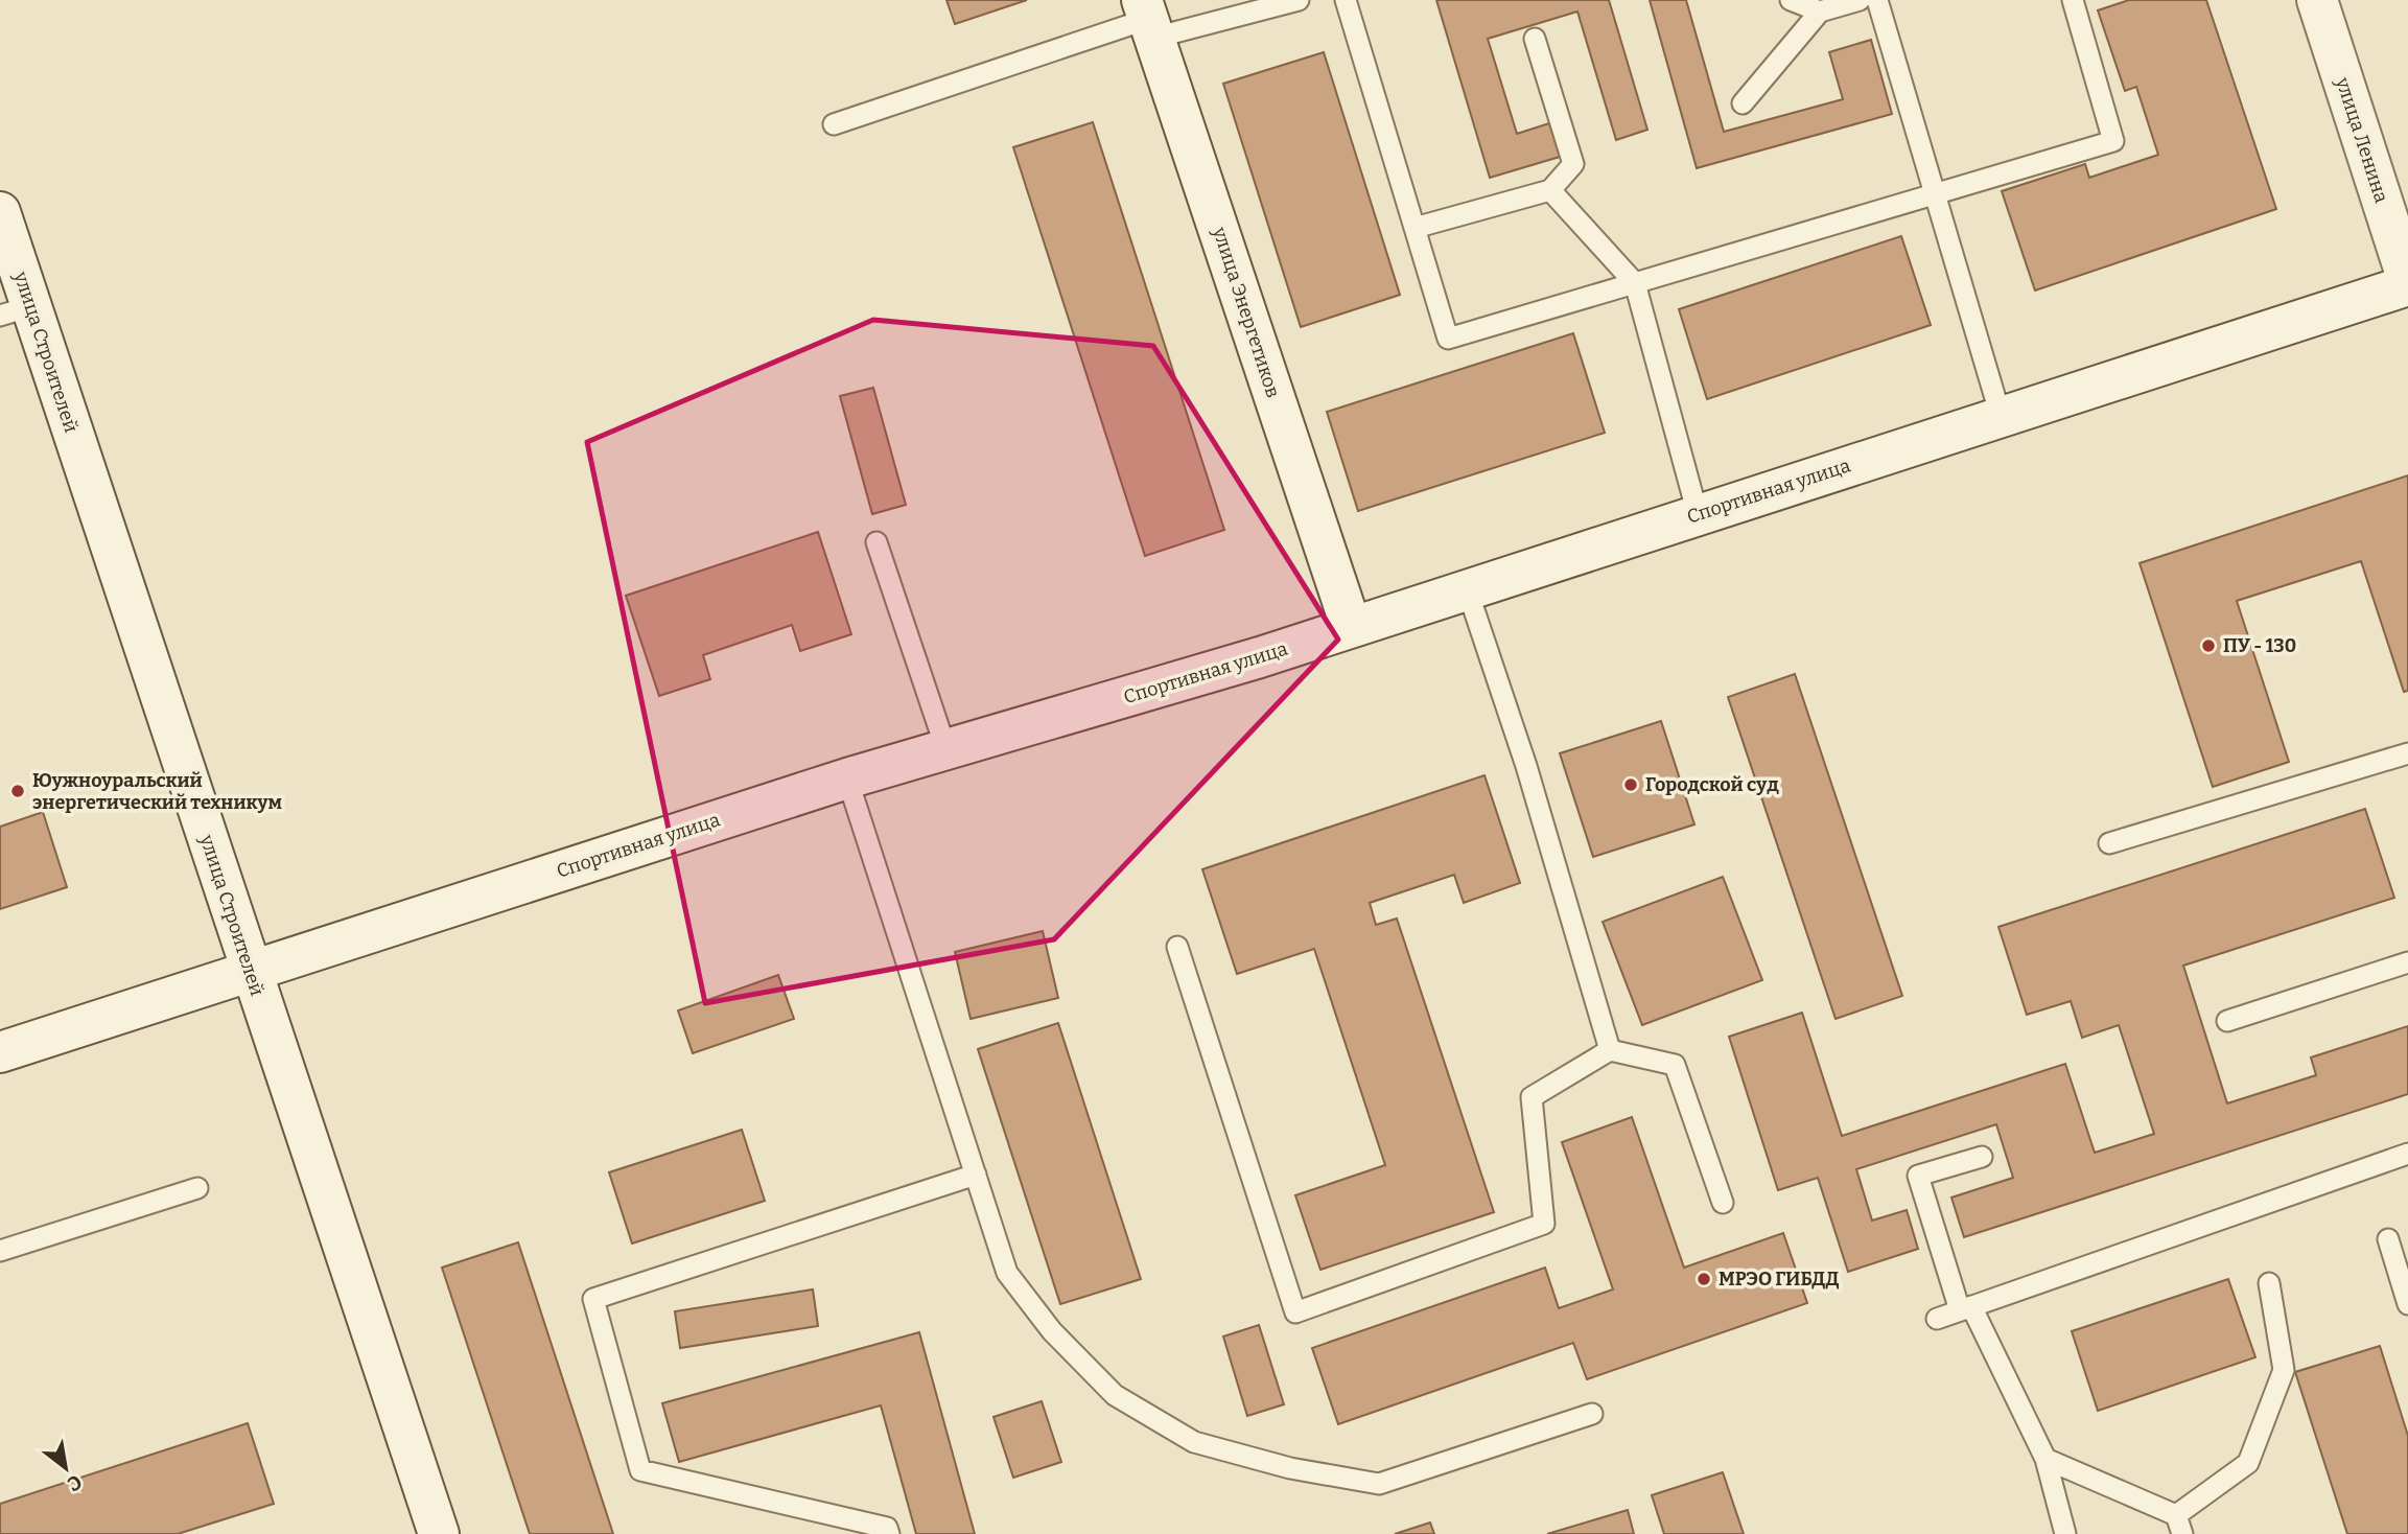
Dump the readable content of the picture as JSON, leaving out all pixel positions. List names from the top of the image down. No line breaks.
{"streets":{"street":["улица Ленина","улица Энергетиков","улица Строителей","Спортивная улица"]},"crossings":[["улица Ленина","Спортивная улица"],["улица Энергетиков","Спортивная улица"],["улица Строителей","Спортивная улица"]],"places":["ПУ - 130","Городской суд","Юужноуральский энергетический техникум","МРЭО ГИБДД"],"north":"bottom right"}
